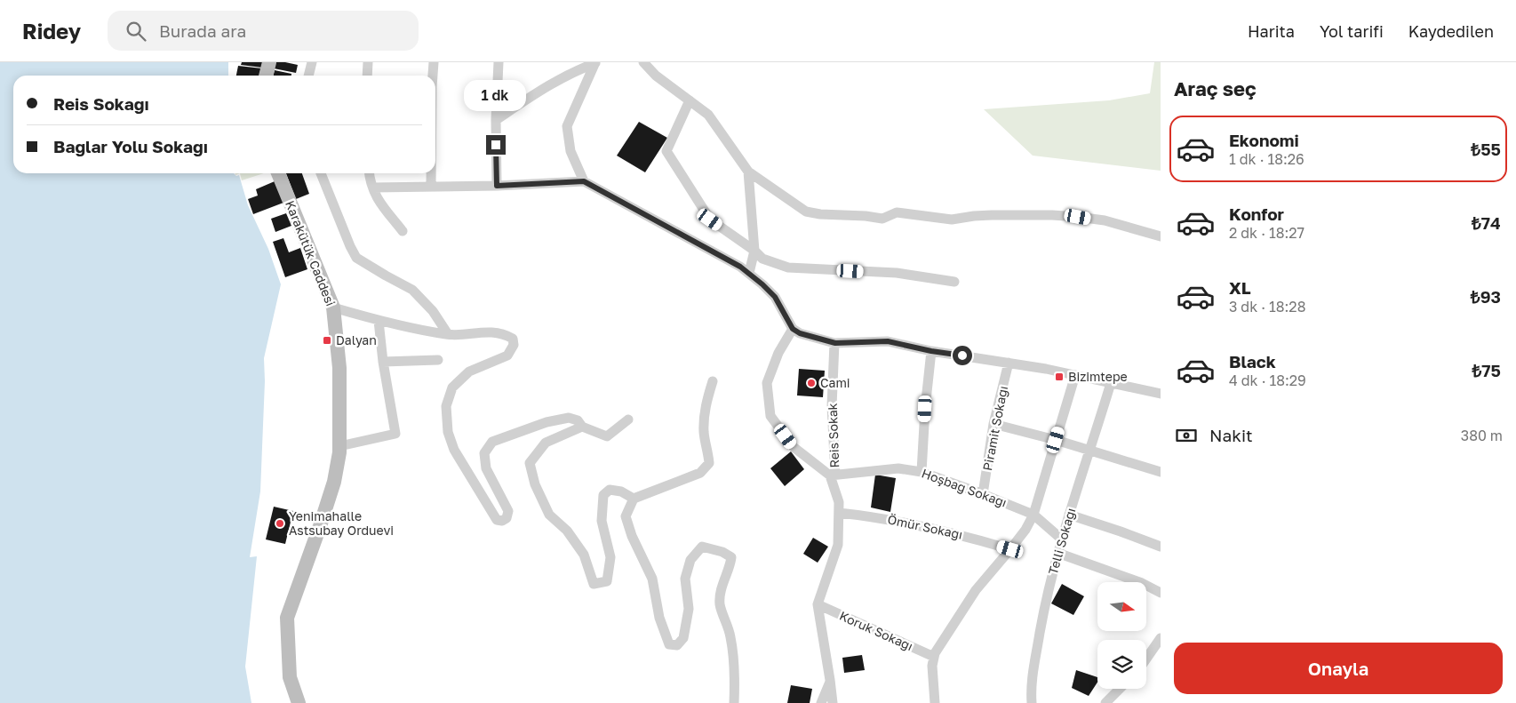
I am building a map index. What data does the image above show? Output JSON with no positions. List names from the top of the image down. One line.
{"streets":{"main road":["Karakütük Caddesi"],"street":["Piramit Sokağı","Reis Sokak","Hoşbağ Sokağı","Ömür Sokağı","Telli Sokağı","Koruk Sokağı"]},"crossings":[["Piramit Sokağı","Hoşbağ Sokağı"],["Reis Sokak","Hoşbağ Sokağı"],["Reis Sokak","Ömür Sokağı"],["Reis Sokak","Koruk Sokağı"],["Hoşbağ Sokağı","Telli Sokağı"]],"places":{"transit":["Dalyan","Bizimtepe"],"other":["Cami","Yenimahalle Astsubay Orduevi"]},"north":"right","page":{"header":"Ridey","search":"Burada ara","nav":["Harita","Yol tarifi","Kaydedilen"],"heading":"Araç seç","banner":["Reis Sokağı","Bağlar Yolu Sokağı"],"bubble":"1 dk","list":[{"name":"Ekonomi","note":"1 dk · 18:26","value":"₺55"},{"name":"Konfor","note":"2 dk · 18:27","value":"₺74"},{"name":"XL","note":"3 dk · 18:28","value":"₺93"},{"name":"Black","note":"4 dk · 18:29","value":"₺75"}],"pay":["Nakit","380 m"],"buttons":"Onayla"}}
